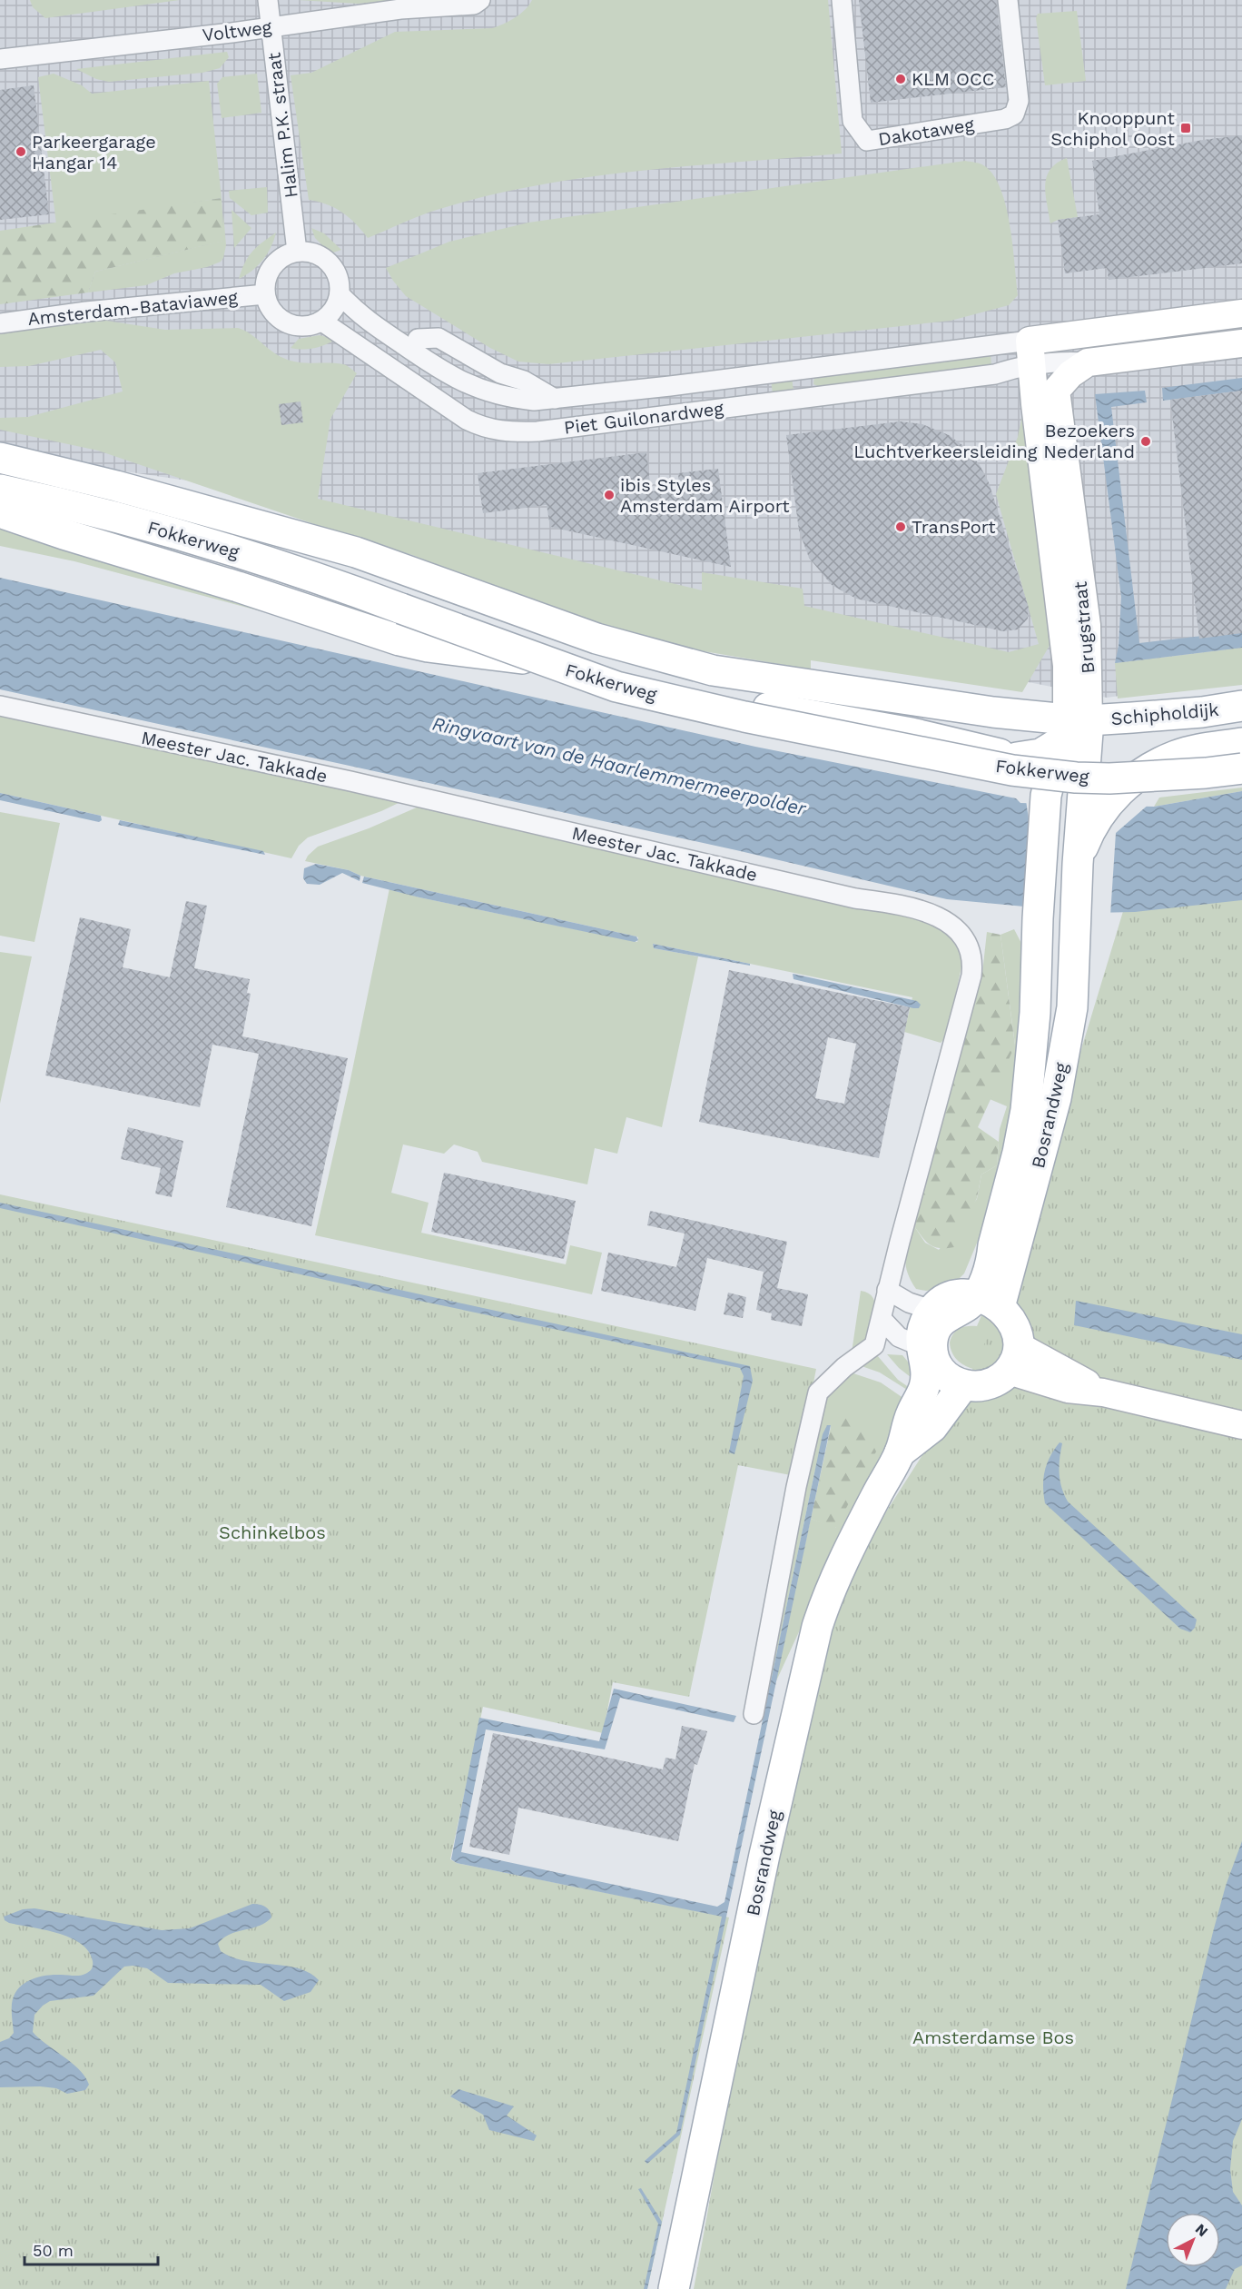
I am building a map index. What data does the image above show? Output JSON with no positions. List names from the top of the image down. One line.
{"streets":{"main road":["Fokkerweg","Brugstraat","Schipholdijk","Bosrandweg"],"street":["Voltweg","Halim P.K. straat","Dakotaweg","Amsterdam-Bataviaweg","Piet Guilonardweg","Meester Jac. Takkade"]},"crossings":[["Voltweg","Halim P.K. straat"],["Halim P.K. straat","Amsterdam-Bataviaweg"],["Halim P.K. straat","Piet Guilonardweg"],["Amsterdam-Bataviaweg","Piet Guilonardweg"],["Piet Guilonardweg","Brugstraat"],["Fokkerweg","Brugstraat"],["Fokkerweg","Schipholdijk"],["Brugstraat","Schipholdijk"],["Brugstraat","Bosrandweg"]],"water":["Ringvaart van de Haarlemmermeerpolder"],"parks":["Schinkelbos","Amsterdamse Bos"],"places":{"other":["KLM OCC","Parkeergarage Hangar 14","Bezoekers Luchtverkeersleiding Nederland","ibis Styles Amsterdam Airport","TransPort"],"transit":["Knooppunt Schiphol Oost"]},"scale_bar":"50 m","north":"top right"}
